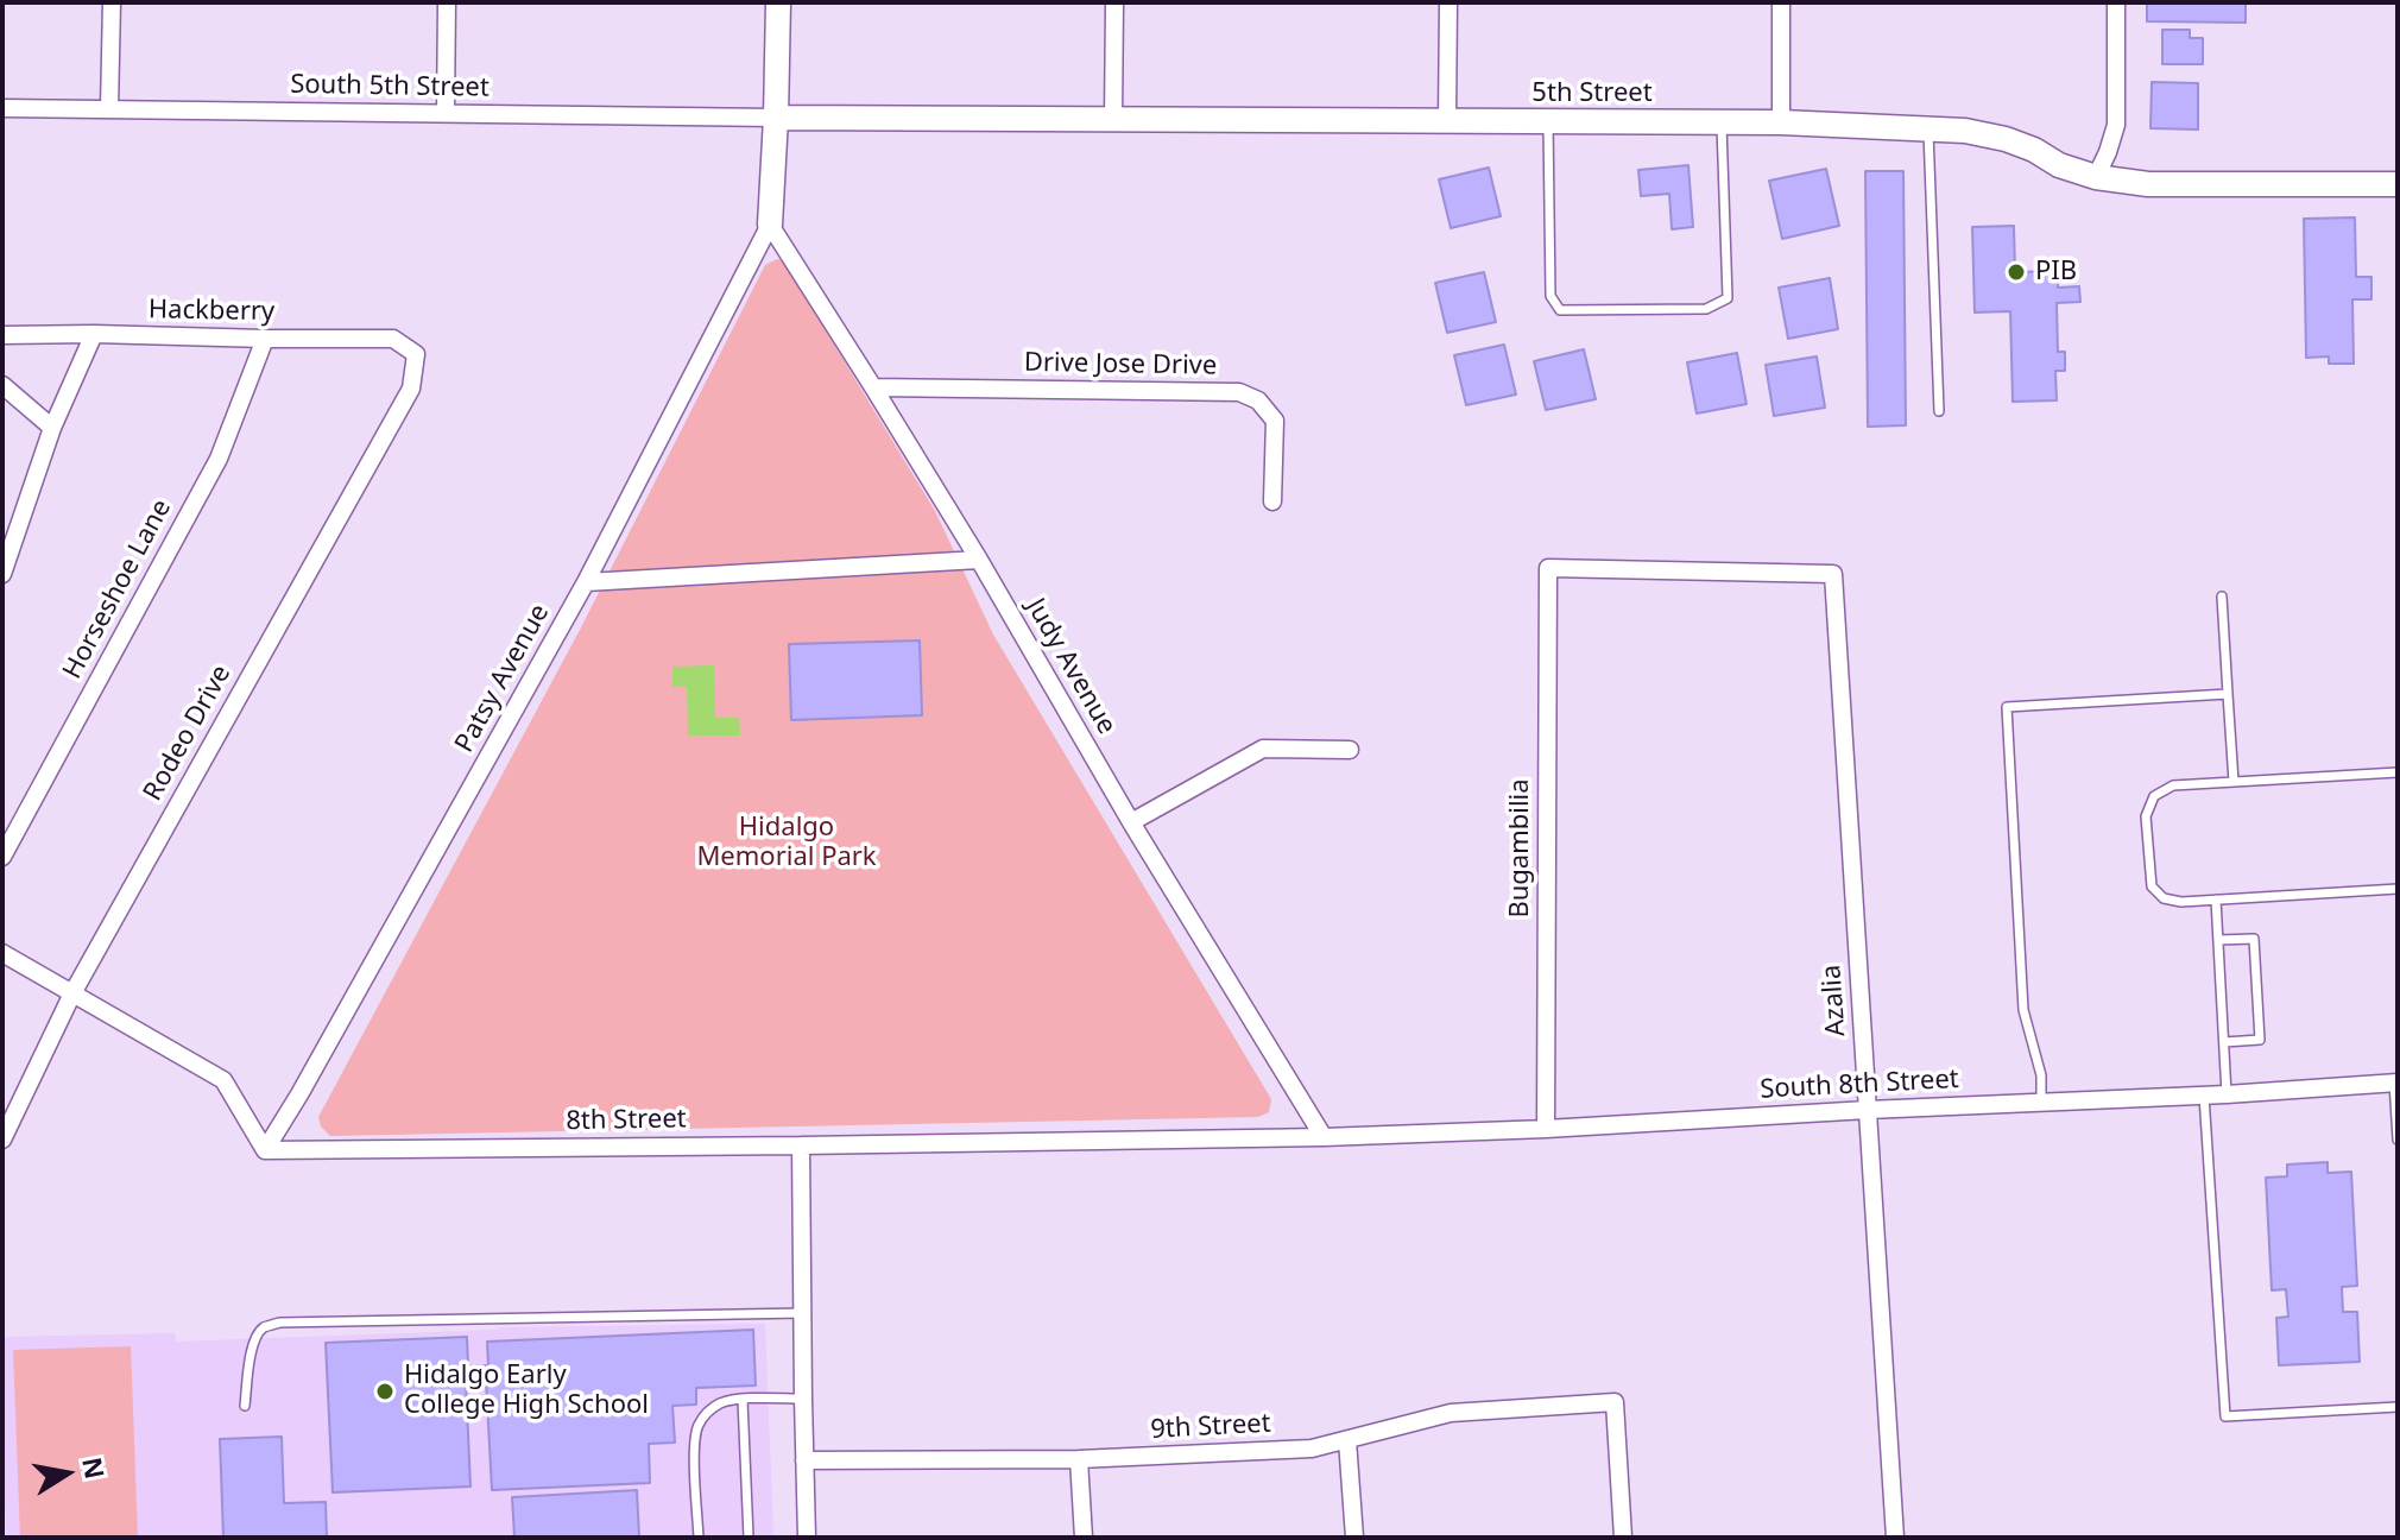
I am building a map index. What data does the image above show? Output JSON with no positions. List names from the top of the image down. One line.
{"streets":{"street":["South 5th Street","5th Street","Hackberry","Drive Jose Drive","Horseshoe Lane","Judy Avenue","Patsy Avenue","Rodeo Drive","Bugambilia","Azalia","South 8th Street","8th Street","9th Street"]},"crossings":[["South 5th Street","5th Street"],["Hackberry","Horseshoe Lane"],["Hackberry","Rodeo Drive"],["Drive Jose Drive","Judy Avenue"],["Judy Avenue","Patsy Avenue"],["Judy Avenue","South 8th Street"],["Judy Avenue","8th Street"],["Patsy Avenue","8th Street"],["Bugambilia","Azalia"],["Bugambilia","South 8th Street"],["Azalia","South 8th Street"],["South 8th Street","8th Street"]],"parks":["Hidalgo Memorial Park"],"places":["PIB","Hidalgo Early College High School"],"north":"right"}
